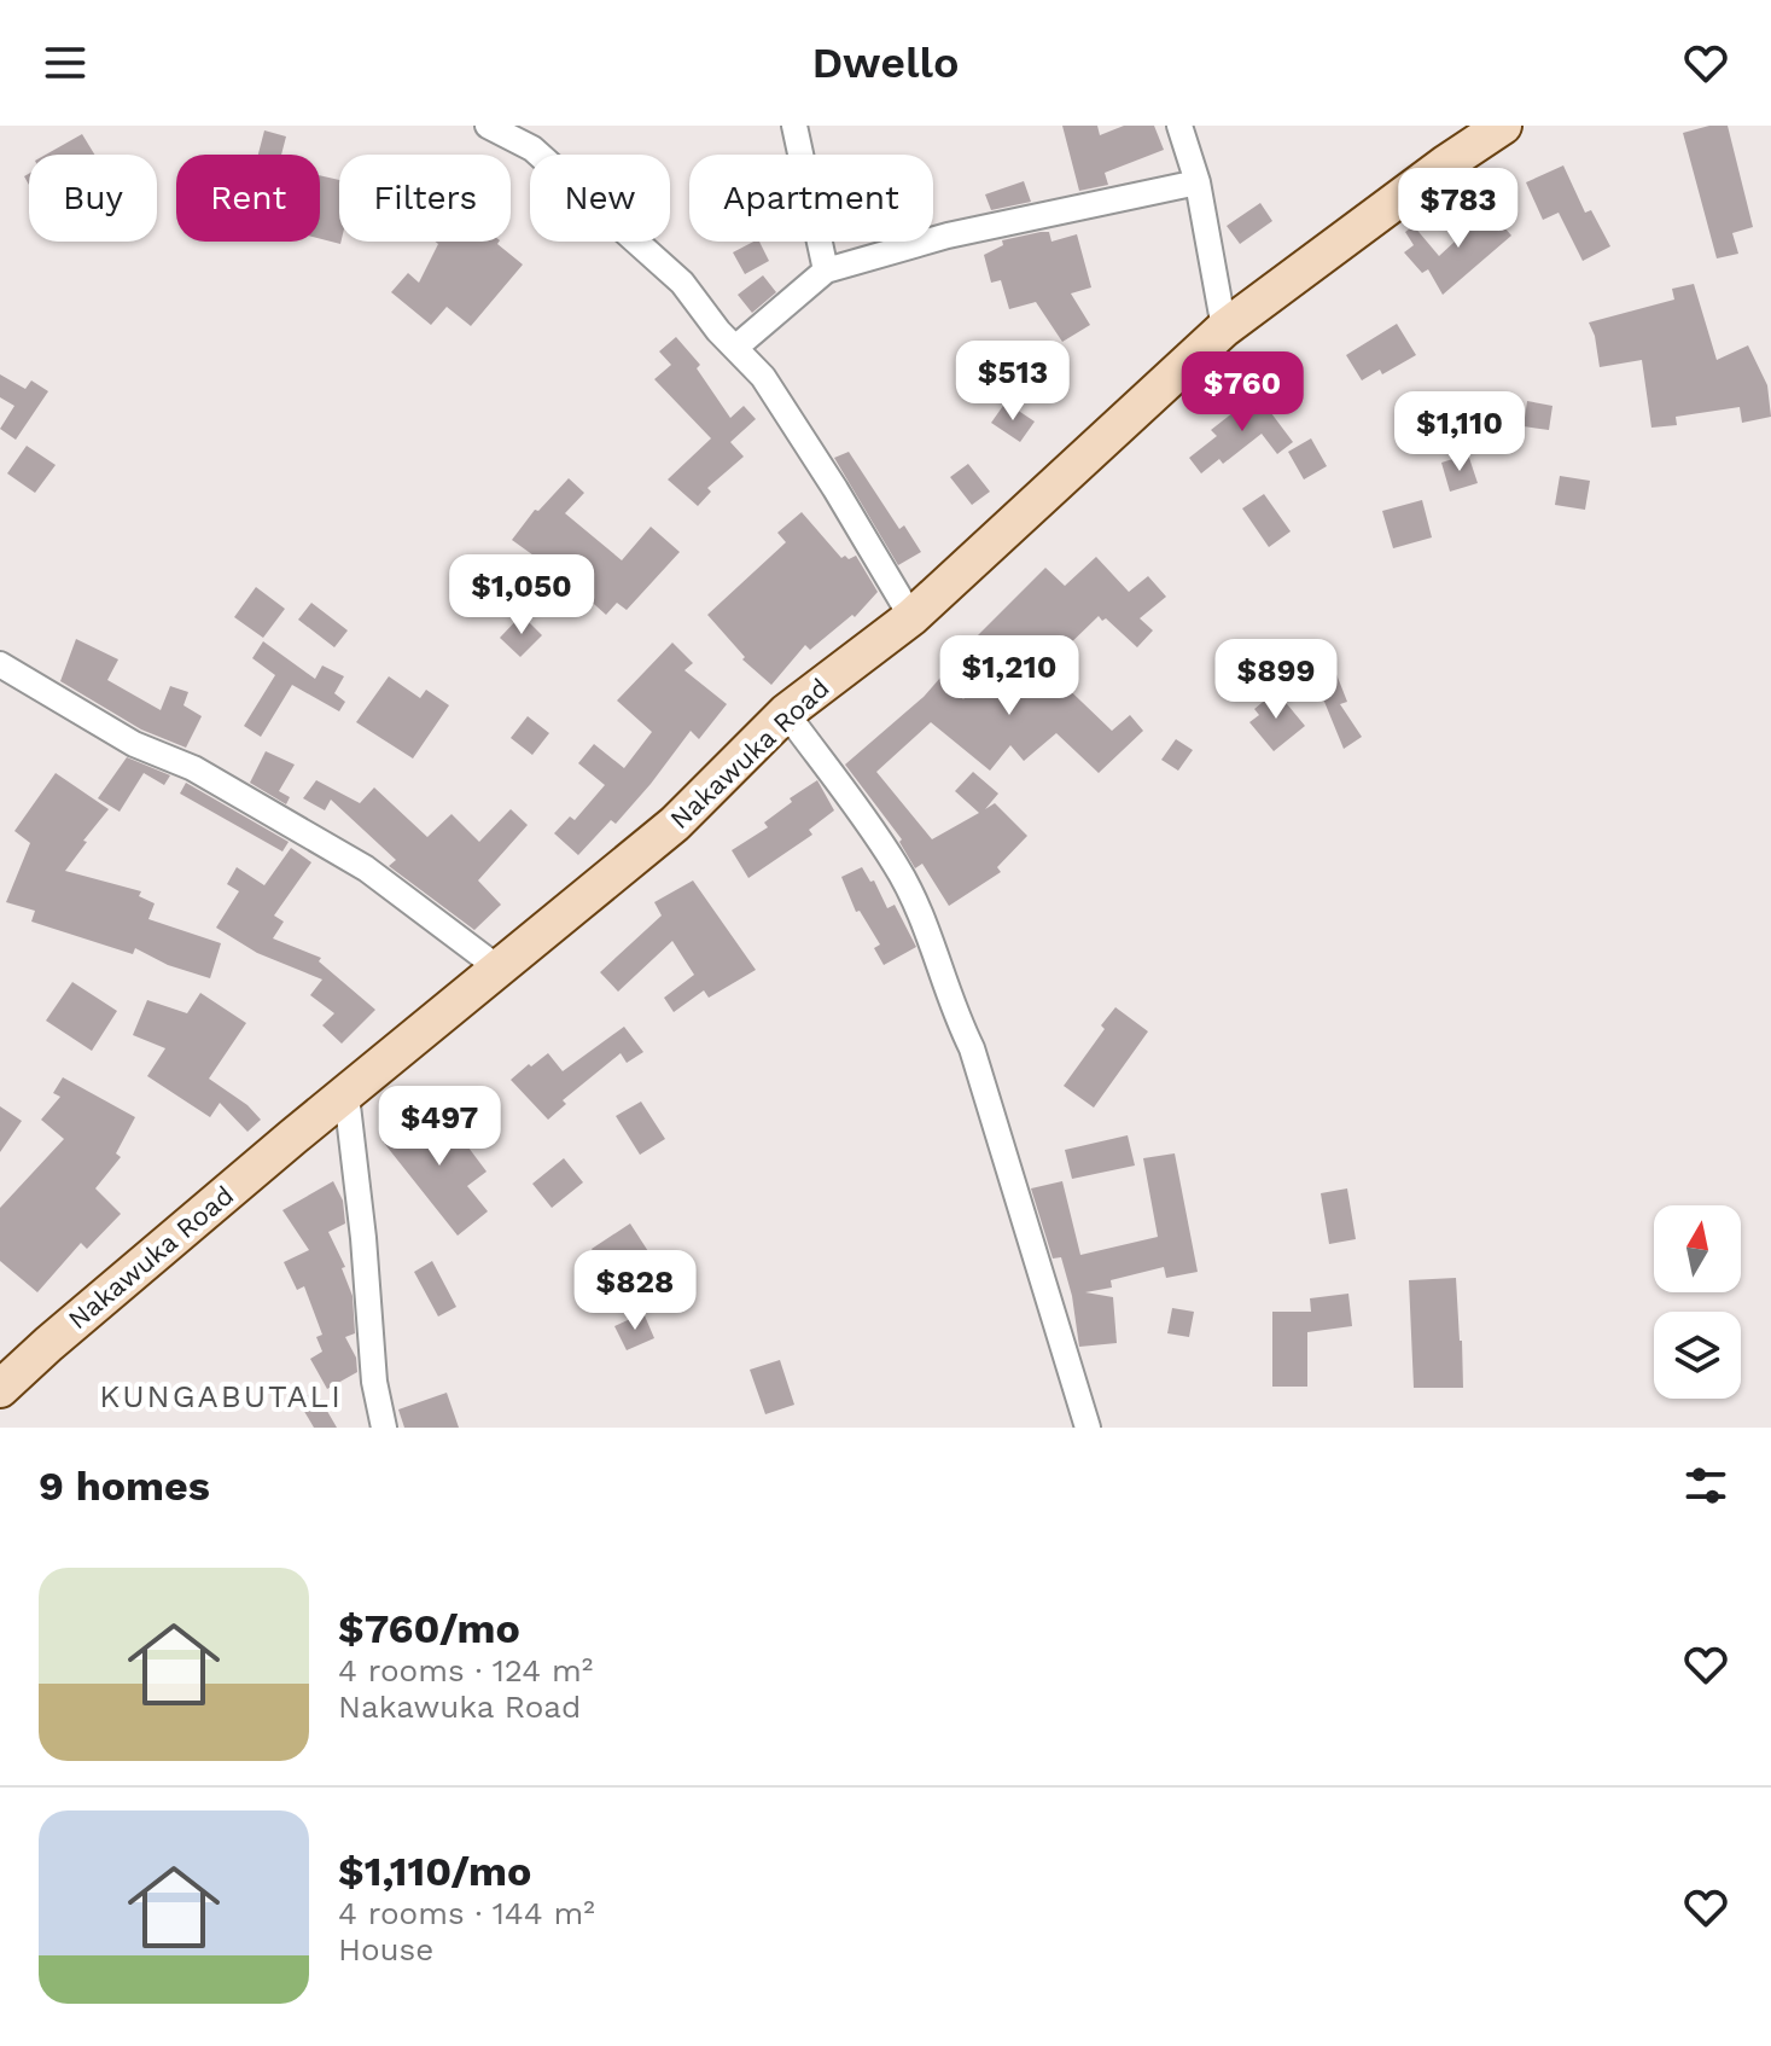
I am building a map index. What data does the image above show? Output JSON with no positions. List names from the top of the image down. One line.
{"streets":{"main road":["Nakawuka Road"]},"districts":["KUNGABUTALI"],"north":"top","page":{"header":"Dwello","chip":["Buy","Rent","Filters","New","Apartment"],"price":["$783","$513","$760","$1,110","$1,050","$1,210","$899","$497","$828"],"heading":"9 homes","list":[{"name":"$760/mo","note":"4 rooms · 124 m² · Nakawuka Road"},{"name":"$1,110/mo","note":"4 rooms · 144 m² · House"}]}}
